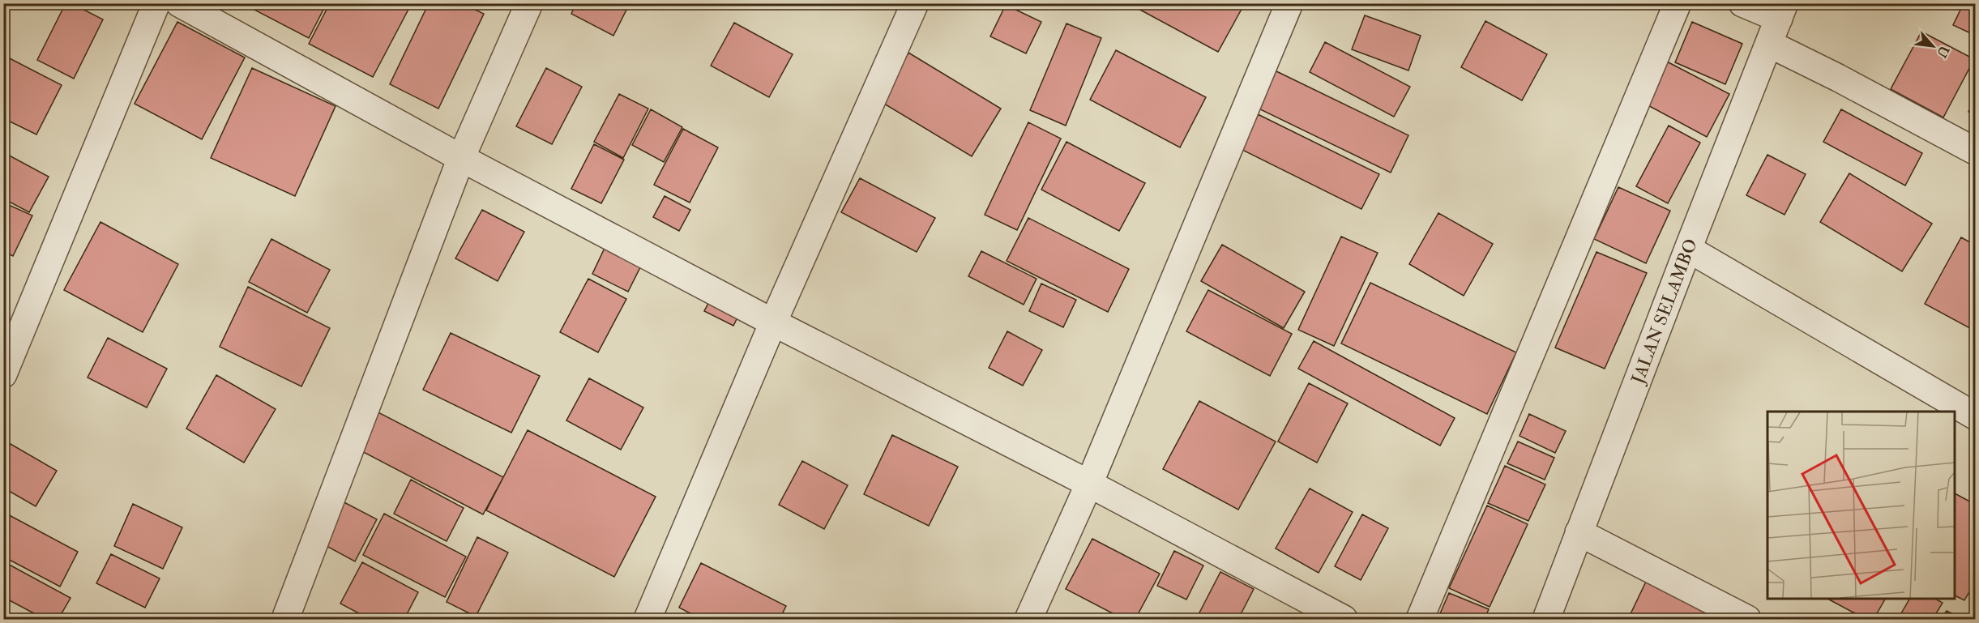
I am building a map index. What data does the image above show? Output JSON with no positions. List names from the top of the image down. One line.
{"streets":{"street":["JALAN SELAMBO"]},"north":"bottom right"}
